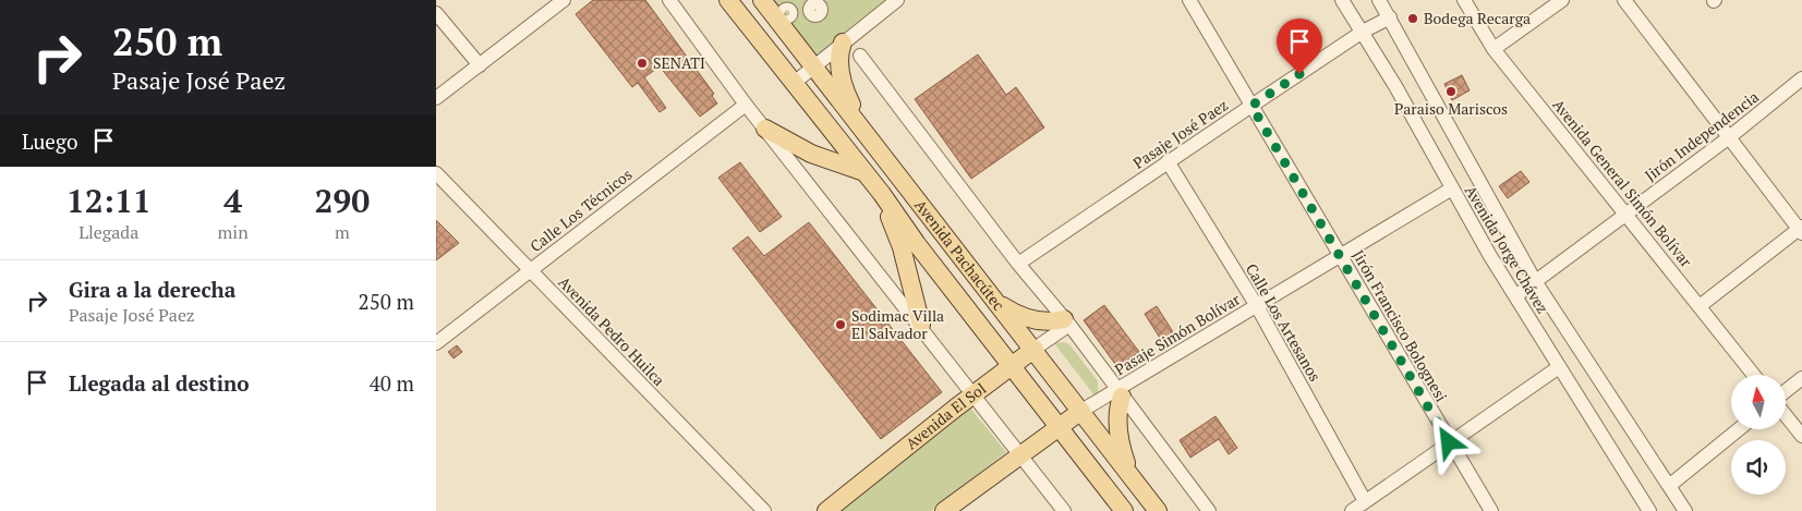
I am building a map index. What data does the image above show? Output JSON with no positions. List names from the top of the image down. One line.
{"streets":{"main road":["Avenida Pachacútec","Avenida El Sol"],"street":["Pasaje José Paez","Jirón Independencia","Avenida General Simón Bolívar","Calle Los Técnicos","Avenida Jorge Chávez","Calle Los Artesanos","Jirón Francisco Bolognesi","Avenida Pedro Huilca","Pasaje Simón Bolívar"]},"crossings":[["Pasaje José Paez","Avenida Jorge Chávez"],["Pasaje José Paez","Calle Los Artesanos"],["Pasaje José Paez","Jirón Francisco Bolognesi"],["Jirón Independencia","Avenida General Simón Bolívar"],["Jirón Independencia","Avenida Jorge Chávez"],["Calle Los Técnicos","Avenida Pedro Huilca"],["Avenida Jorge Chávez","Pasaje Simón Bolívar"],["Avenida Pachacútec","Avenida El Sol"],["Calle Los Artesanos","Pasaje Simón Bolívar"],["Jirón Francisco Bolognesi","Pasaje Simón Bolívar"]],"places":["Bodega Recarga","SENATI","Paraiso Mariscos","Sodimac Villa El Salvador"],"north":"top","page":{"turn":["250 m","Pasaje José Paez"],"then":"Luego","eta":["12:11","Llegada","4","min","290","m"],"list":[{"name":"Gira a la derecha","note":"Pasaje José Paez","value":"250 m"},{"name":"Llegada al destino","value":"40 m"}]}}
